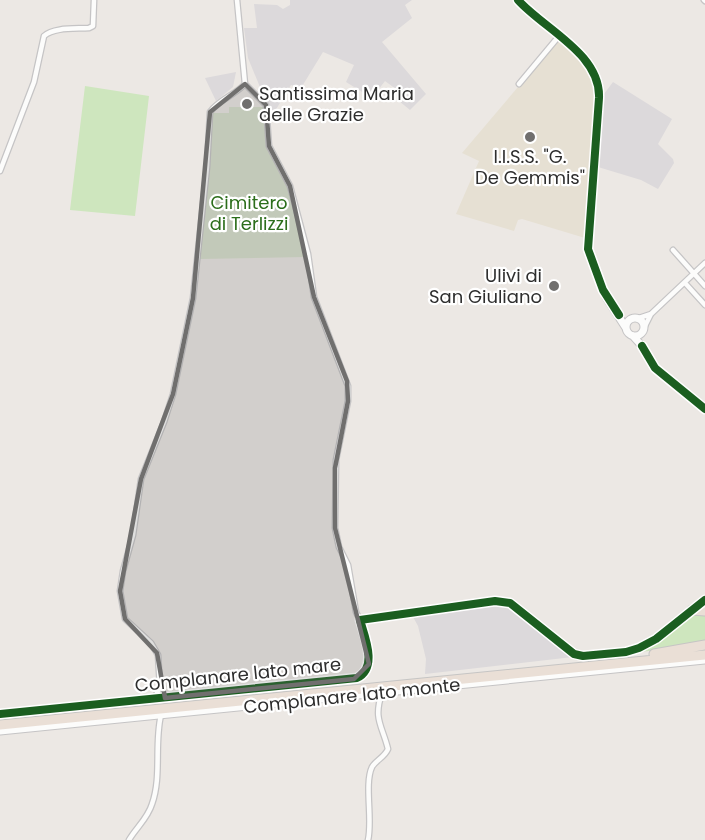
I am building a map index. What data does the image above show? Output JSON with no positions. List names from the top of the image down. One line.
{"streets":{"street":["Complanare lato mare","Complanare lato monte"]},"parks":["Cimitero di Terlizzi"],"places":["Santissima Maria delle Grazie","I.I.S.S. \"G. De Gemmis\"","Ulivi di San Giuliano"]}
